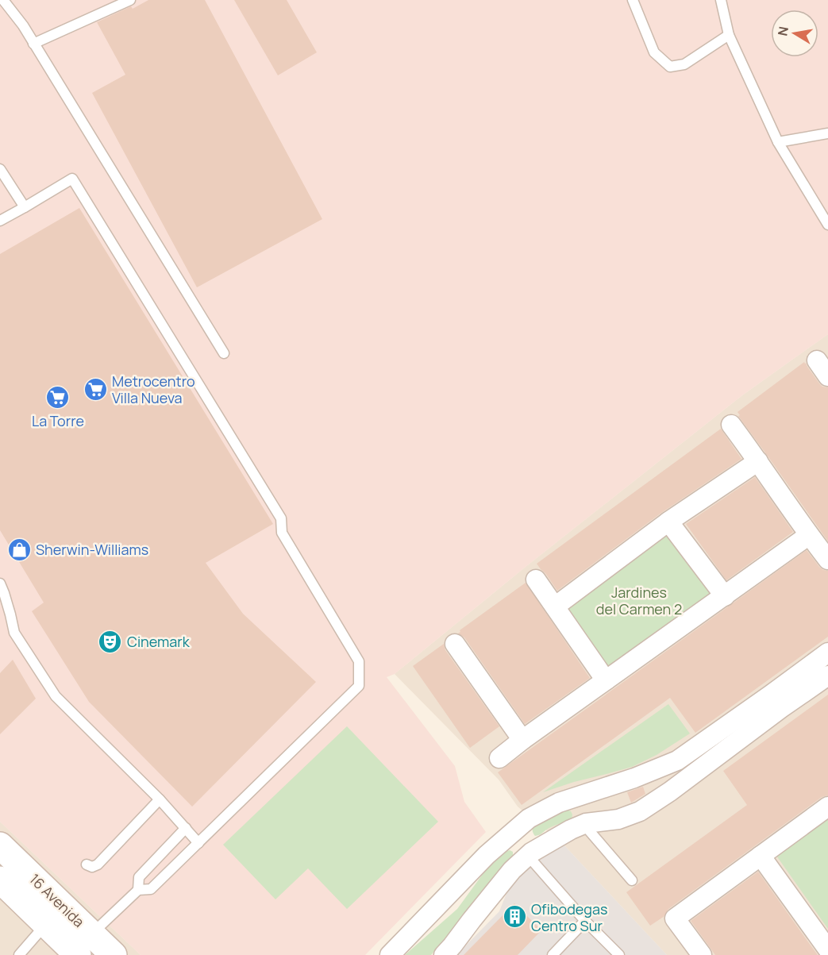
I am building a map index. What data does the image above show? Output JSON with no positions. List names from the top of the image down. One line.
{"streets":{"main road":["16 Avenida"]},"parks":["Jardines del Carmen 2"],"places":{"supermarket":["Metrocentro Villa Nueva","La Torre"],"shop":["Sherwin-Williams"],"theatre":["Cinemark"],"building":["Ofibodegas Centro Sur"]},"north":"left"}
